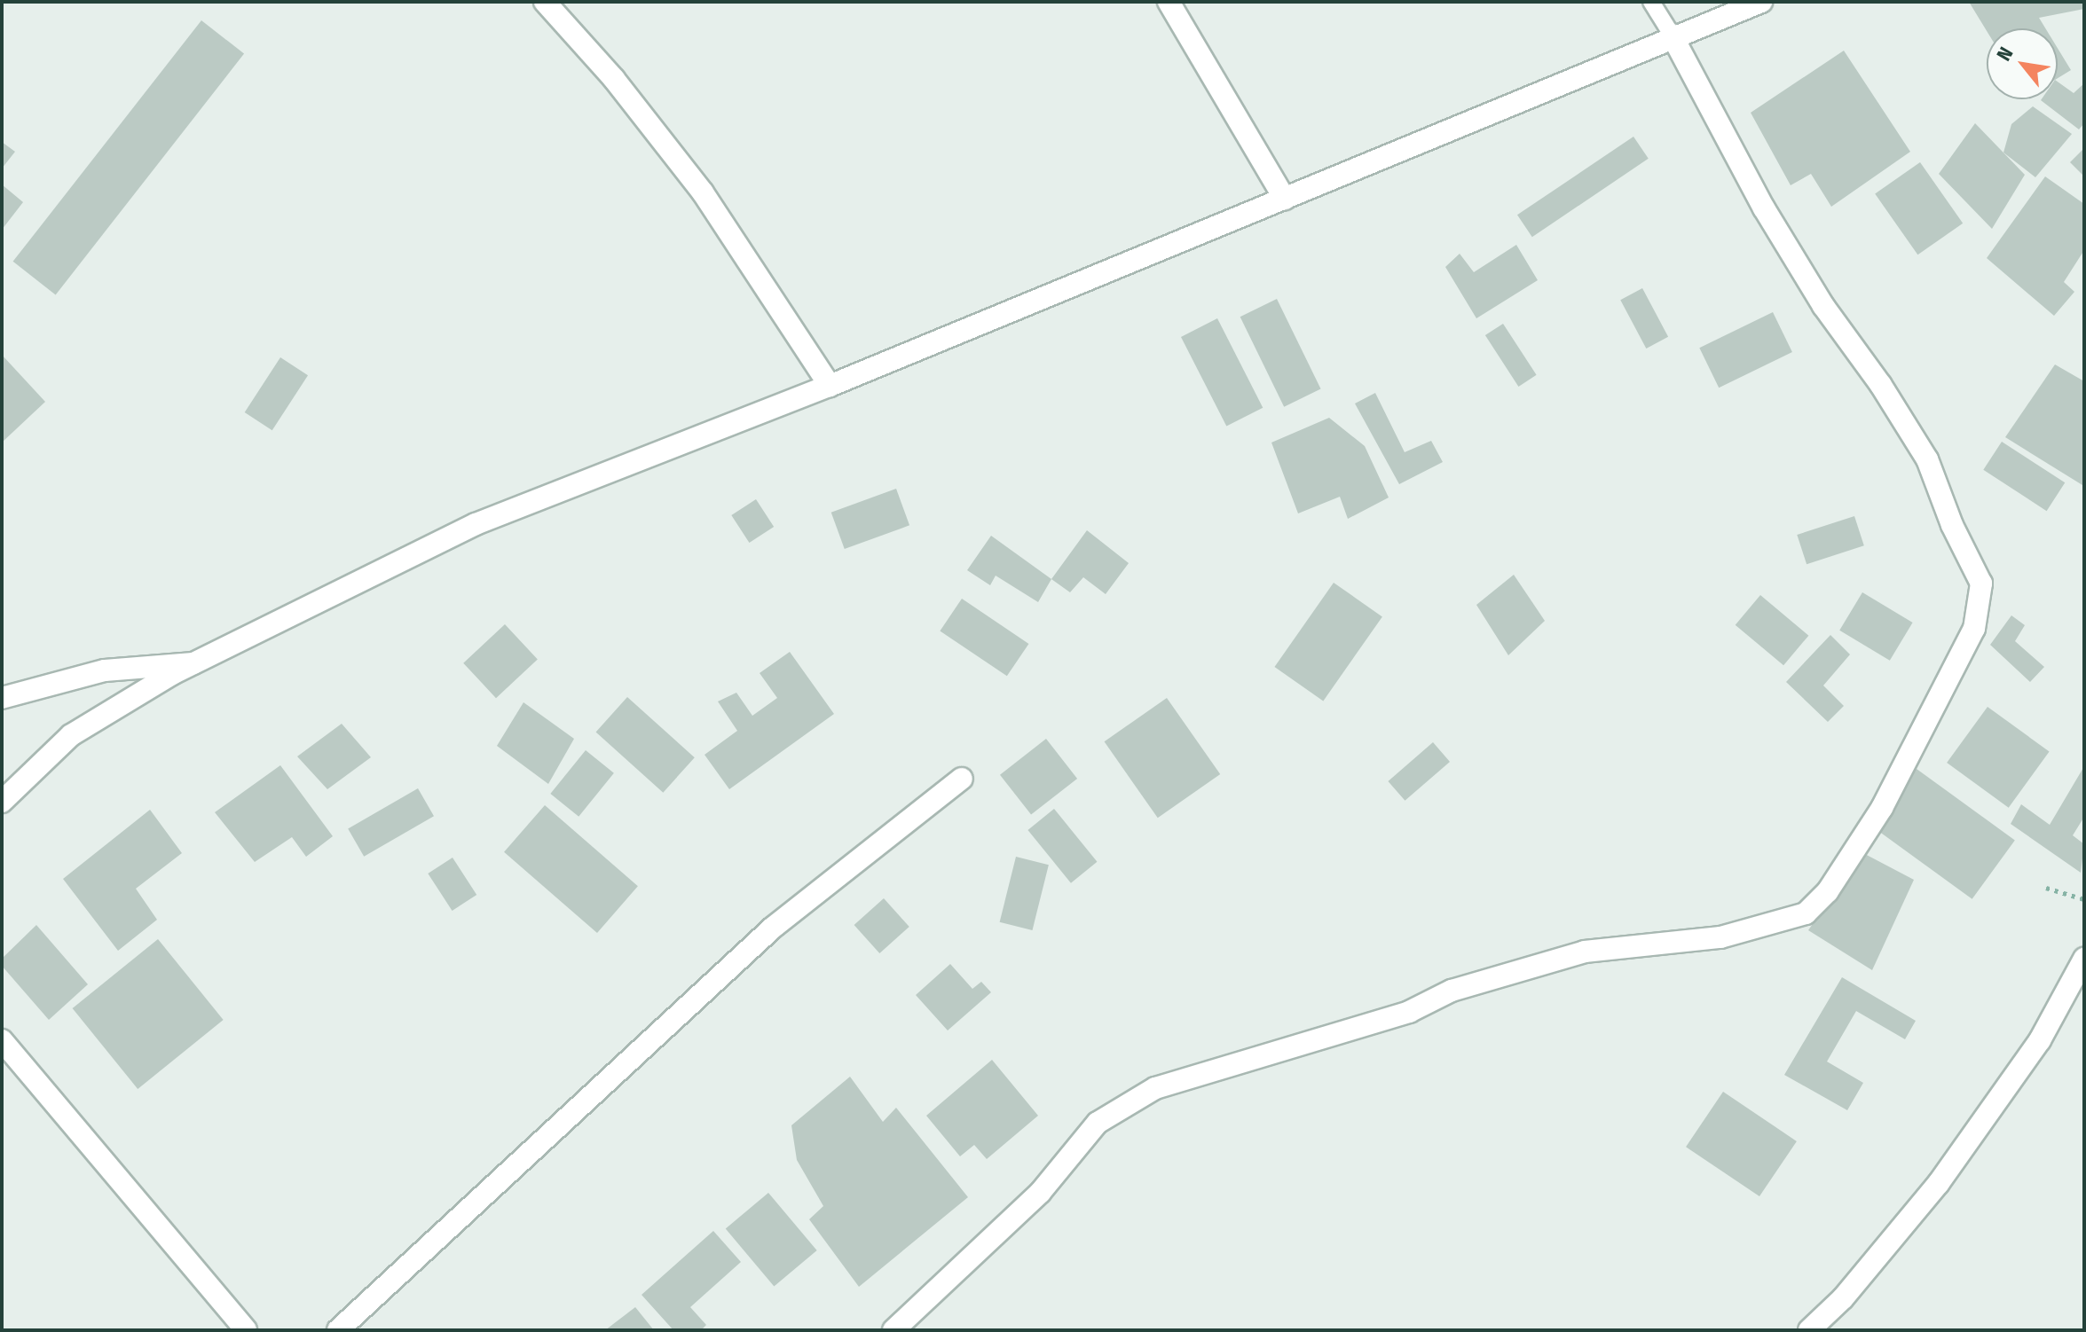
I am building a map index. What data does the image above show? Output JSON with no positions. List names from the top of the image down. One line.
{"north":"top left"}
